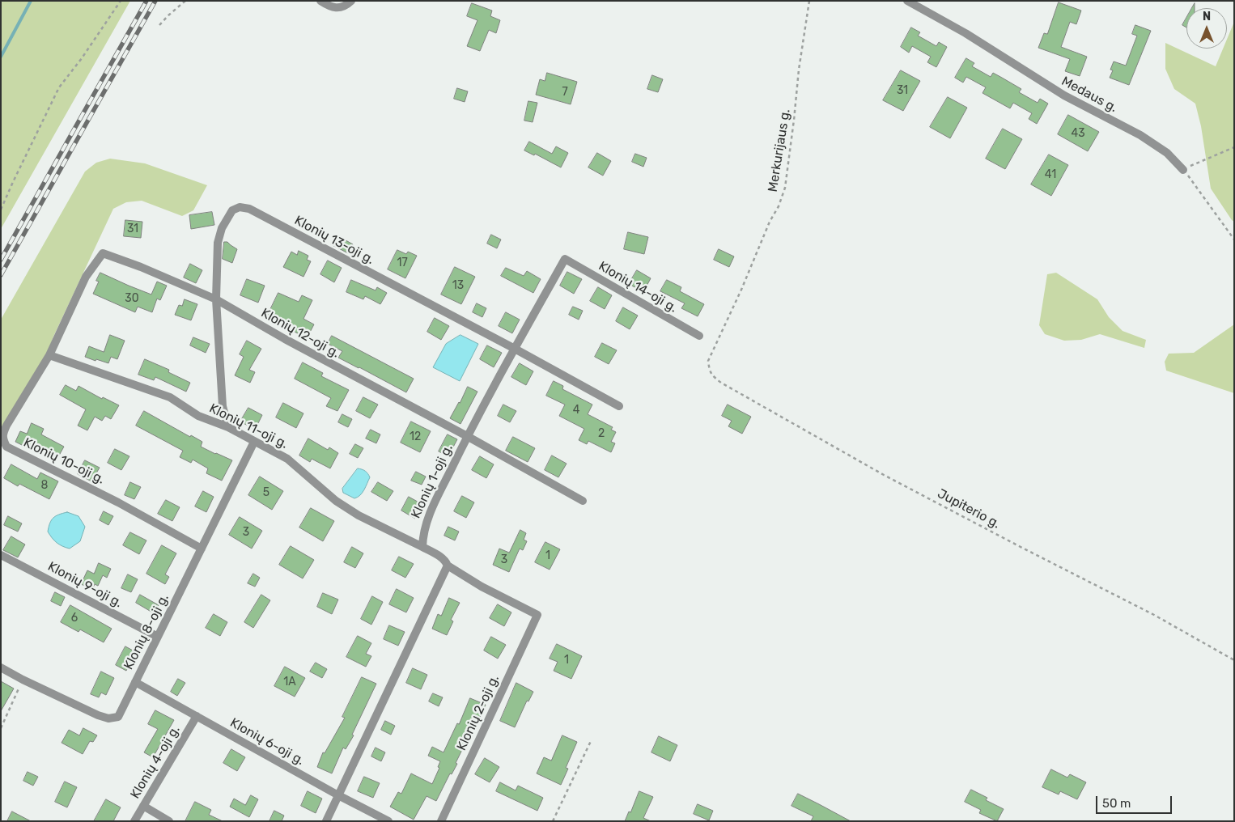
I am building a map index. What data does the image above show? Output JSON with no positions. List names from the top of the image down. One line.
{"streets":{"street":["Medaus g.","Klonių 13-oji g.","Klonių 14-oji g.","Klonių 12-oji g.","Klonių 11-oji g.","Klonių 10-oji g.","Klonių 1-oji g.","Klonių 9-oji g.","Klonių 8-oji g.","Klonių 2-oji g.","Klonių 6-oji g.","Klonių 4-oji g."],"path":["Merkurijaus g.","Jupiterio g."]},"crossings":[["Merkurijaus g.","Jupiterio g."],["Klonių 13-oji g.","Klonių 12-oji g."],["Klonių 13-oji g.","Klonių 11-oji g."],["Klonių 13-oji g.","Klonių 1-oji g."],["Klonių 14-oji g.","Klonių 1-oji g."],["Klonių 12-oji g.","Klonių 11-oji g."],["Klonių 12-oji g.","Klonių 10-oji g."],["Klonių 12-oji g.","Klonių 1-oji g."],["Klonių 11-oji g.","Klonių 10-oji g."],["Klonių 11-oji g.","Klonių 1-oji g."],["Klonių 11-oji g.","Klonių 8-oji g."],["Klonių 10-oji g.","Klonių 8-oji g."],["Klonių 9-oji g.","Klonių 8-oji g."],["Klonių 8-oji g.","Klonių 6-oji g."],["Klonių 6-oji g.","Klonių 4-oji g."]],"house_numbers":["31","7","43","41","31","17","13","30","4","2","12","8","5","3","1","3","6","1","1A"],"scale_bar":"50 m","north":"top"}
